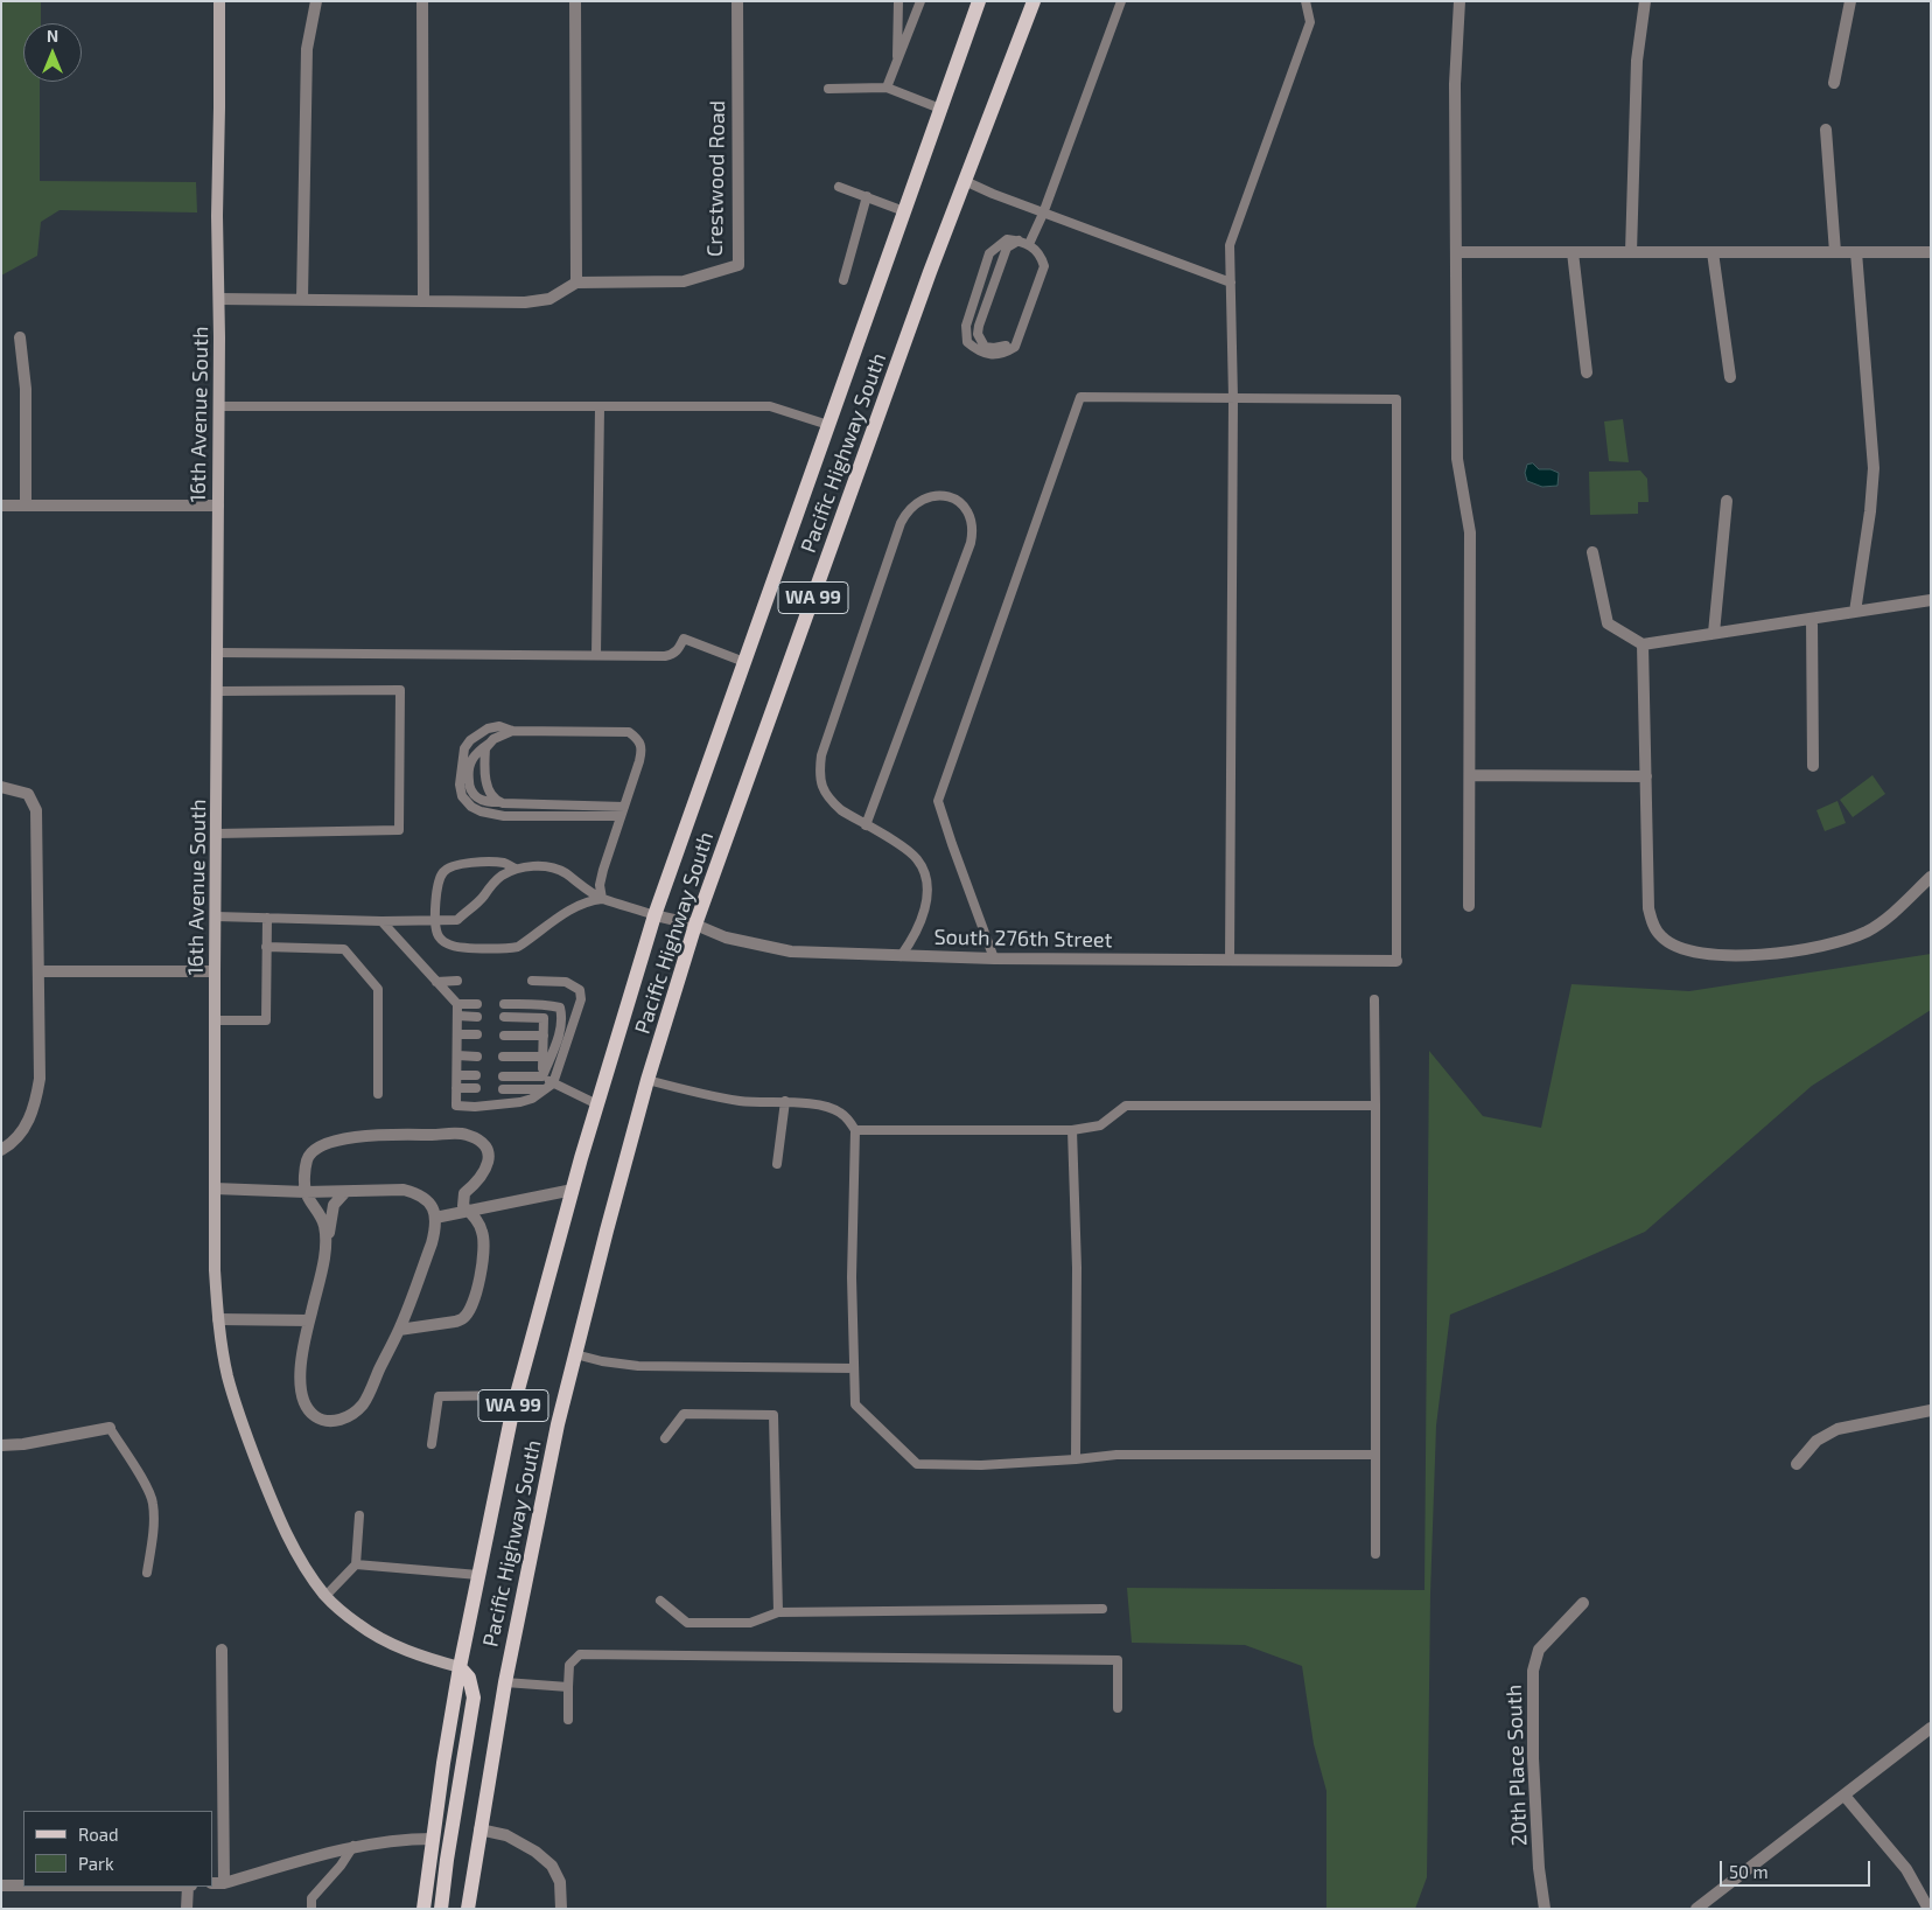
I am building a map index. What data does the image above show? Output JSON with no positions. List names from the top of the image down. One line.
{"streets":{"main road":["16th Avenue South","Pacific Highway South","WA 99"],"street":["Crestwood Road","South 276th Street","20th Place South"]},"crossings":[["16th Avenue South","Pacific Highway South"],["Pacific Highway South","South 276th Street"]],"legend":["Road","Park"],"scale_bar":"50 m","north":"top"}
